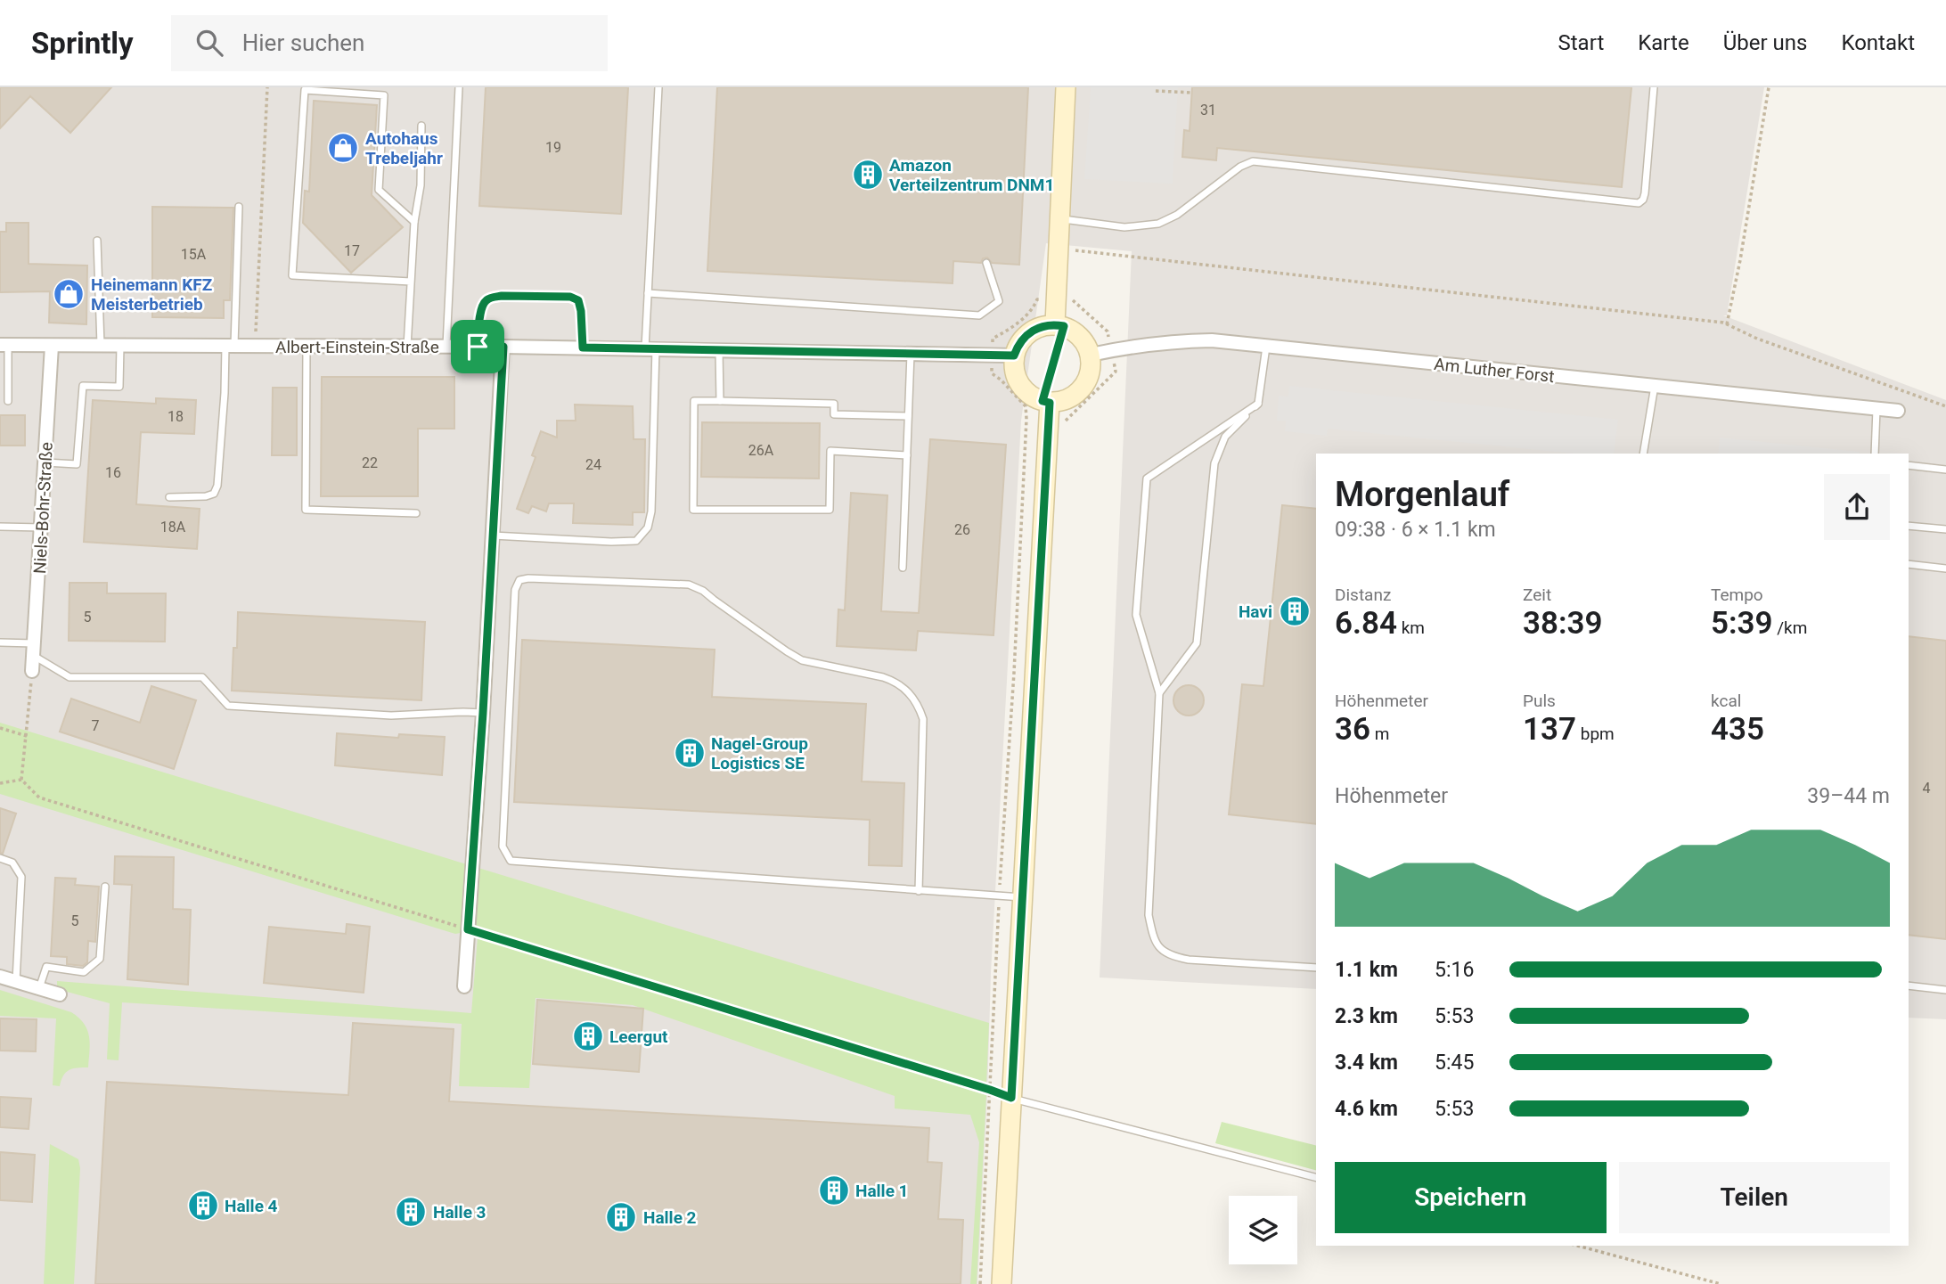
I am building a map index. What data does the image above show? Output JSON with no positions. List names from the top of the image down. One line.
{"streets":{"street":["Albert-Einstein-Straße","Am Luther Forst","Niels-Bohr-Straße"]},"crossings":[["Albert-Einstein-Straße","Niels-Bohr-Straße"]],"places":{"shop":["Autohaus Trebeljahr","Heinemann KFZ Meisterbetrieb"],"building":["Amazon Verteilzentrum DNM1","Havi","Nagel-Group Logistics SE","Leergut","Halle 1","Halle 4","Halle 3","Halle 2"]},"house_numbers":["31","19","17","15A","18","26A","22","24","16","18A","26","5","7","4","5"],"page":{"header":"Sprintly","search":"Hier suchen","nav":["Start","Karte","Über uns","Kontakt"],"heading":["Morgenlauf","09:38 · 6 × 1.1 km"],"stats":[["Distanz","6.84 km"],["Zeit","38:39"],["Tempo","5:39 /km"],["Höhenmeter","36 m"],["Puls","137 bpm"],["kcal","435"]],"chart":["Höhenmeter","39–44 m"],"list":[{"name":"1.1 km","note":"5:16"},{"name":"2.3 km","note":"5:53"},{"name":"3.4 km","note":"5:45"},{"name":"4.6 km","note":"5:53"}],"buttons":["Speichern","Teilen"]}}
